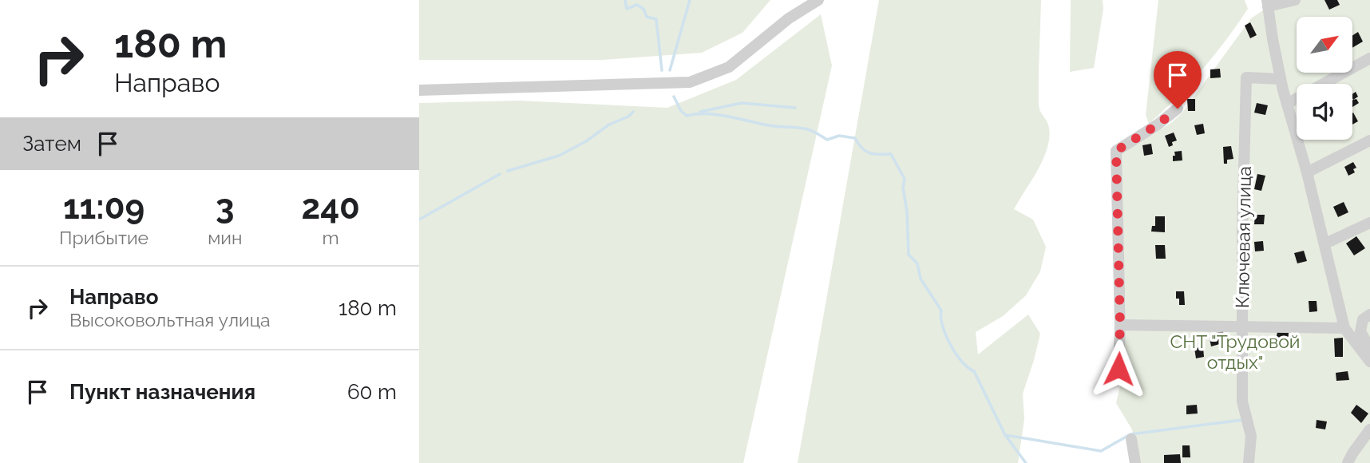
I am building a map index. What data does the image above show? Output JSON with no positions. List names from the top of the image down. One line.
{"streets":{"street":["Ключевая улица"]},"parks":["СНТ \"Трудовой отдых\""],"north":"top right","page":{"turn":["180 m","Направо"],"then":"Затем","eta":["11:09","Прибытие","3","мин","240","m"],"list":[{"name":"Направо","note":"Высоковольтная улица","value":"180 m"},{"name":"Пункт назначения","value":"60 m"}]}}
